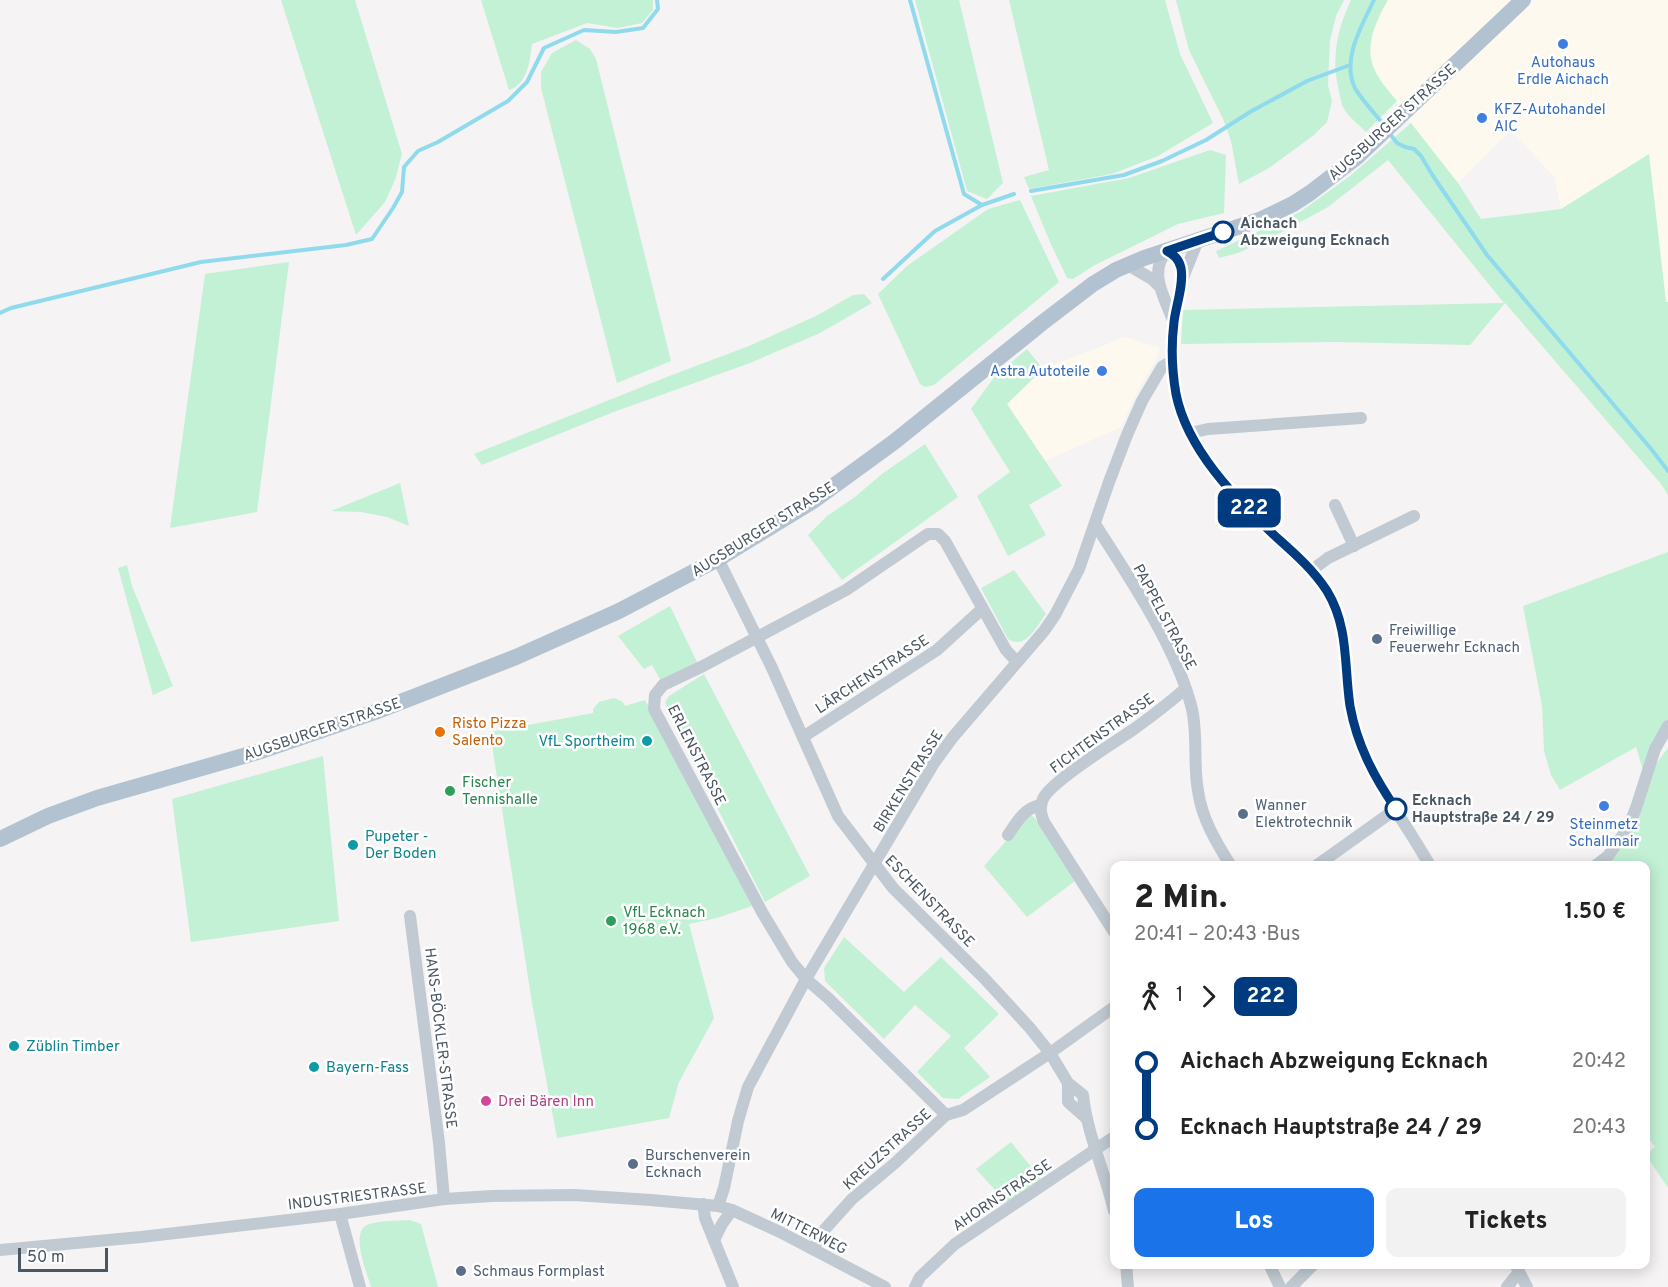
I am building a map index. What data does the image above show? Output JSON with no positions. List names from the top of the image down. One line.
{"streets":{"main road":["AUGSBURGER STRASSE"],"street":["PAPPELSTRASSE","LÄRCHENSTRASSE","FICHTENSTRASSE","ERLENSTRASSE","BIRKENSTRASSE","ESCHENSTRASSE","HANS-BÖCKLER-STRASSE","KREUZSTRASSE","AHORNSTRASSE","INDUSTRIESTRASSE","MITTERWEG"]},"crossings":[["AUGSBURGER STRASSE","ESCHENSTRASSE"],["PAPPELSTRASSE","FICHTENSTRASSE"],["PAPPELSTRASSE","BIRKENSTRASSE"],["LÄRCHENSTRASSE","ERLENSTRASSE"],["LÄRCHENSTRASSE","ESCHENSTRASSE"],["ERLENSTRASSE","BIRKENSTRASSE"],["ERLENSTRASSE","ESCHENSTRASSE"],["ERLENSTRASSE","KREUZSTRASSE"],["BIRKENSTRASSE","ESCHENSTRASSE"],["BIRKENSTRASSE","INDUSTRIESTRASSE"],["BIRKENSTRASSE","MITTERWEG"],["ESCHENSTRASSE","KREUZSTRASSE"],["ESCHENSTRASSE","AHORNSTRASSE"],["HANS-BÖCKLER-STRASSE","INDUSTRIESTRASSE"],["KREUZSTRASSE","MITTERWEG"],["INDUSTRIESTRASSE","MITTERWEG"]],"places":["Autohaus Erdle Aichach","KFZ-Autohandel AIC","Aichach Abzweigung Ecknach","Astra Autoteile","Freiwillige Feuerwehr Ecknach","Risto Pizza Salento","VfL Sportheim","Fischer Tennishalle","Steinmetz Schallmair","Ecknach Hauptstraße 24 / 29","Wanner Elektrotechnik","Pupeter - Der Boden","VfL Ecknach 1968 e.V.","Züblin Timber","Bayern-Fass","Drei Bären Inn","Burschenverein Ecknach","Schmaus Formplast"],"lines":["bus line 222"],"scale_bar":"50 m","page":{"on_map":"222","heading":["2 Min.","20:41 – 20:43 · Bus","1.50 €"],"legs":["1","222"],"list":[{"name":"Aichach Abzweigung Ecknach","value":"20:42"},{"name":"Ecknach Hauptstraße 24 / 29","value":"20:43"}],"buttons":["Los","Tickets"],"scale":"50 m"}}
